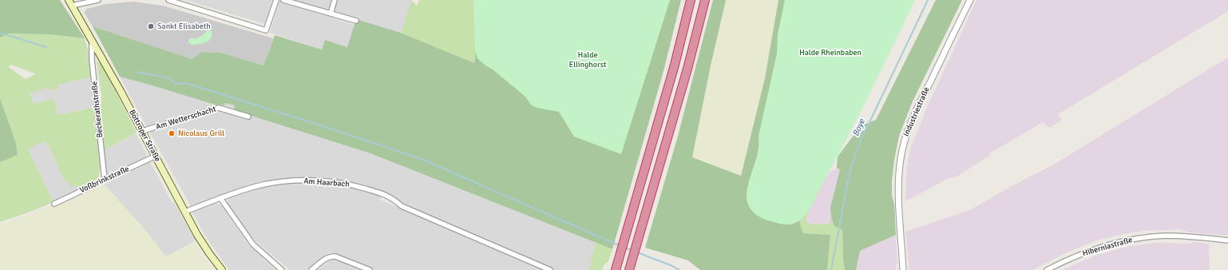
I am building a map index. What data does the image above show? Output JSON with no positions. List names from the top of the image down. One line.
{"streets":{"main road":["Bottroper Straße"],"street":["Beckerathstraße","Industriestraße","Am Wetterschacht","Voßbrinkstraße","Am Haarbach","Hiberniastraße"]},"crossings":[["Beckerathstraße","Bottroper Straße"],["Beckerathstraße","Voßbrinkstraße"],["Am Wetterschacht","Bottroper Straße"],["Bottroper Straße","Voßbrinkstraße"],["Bottroper Straße","Am Haarbach"]],"water":["Boye"],"parks":["Halde Rheinbaben","Halde Ellinghorst"],"places":["Sankt Elisabeth","Nicolaus Grill"]}
